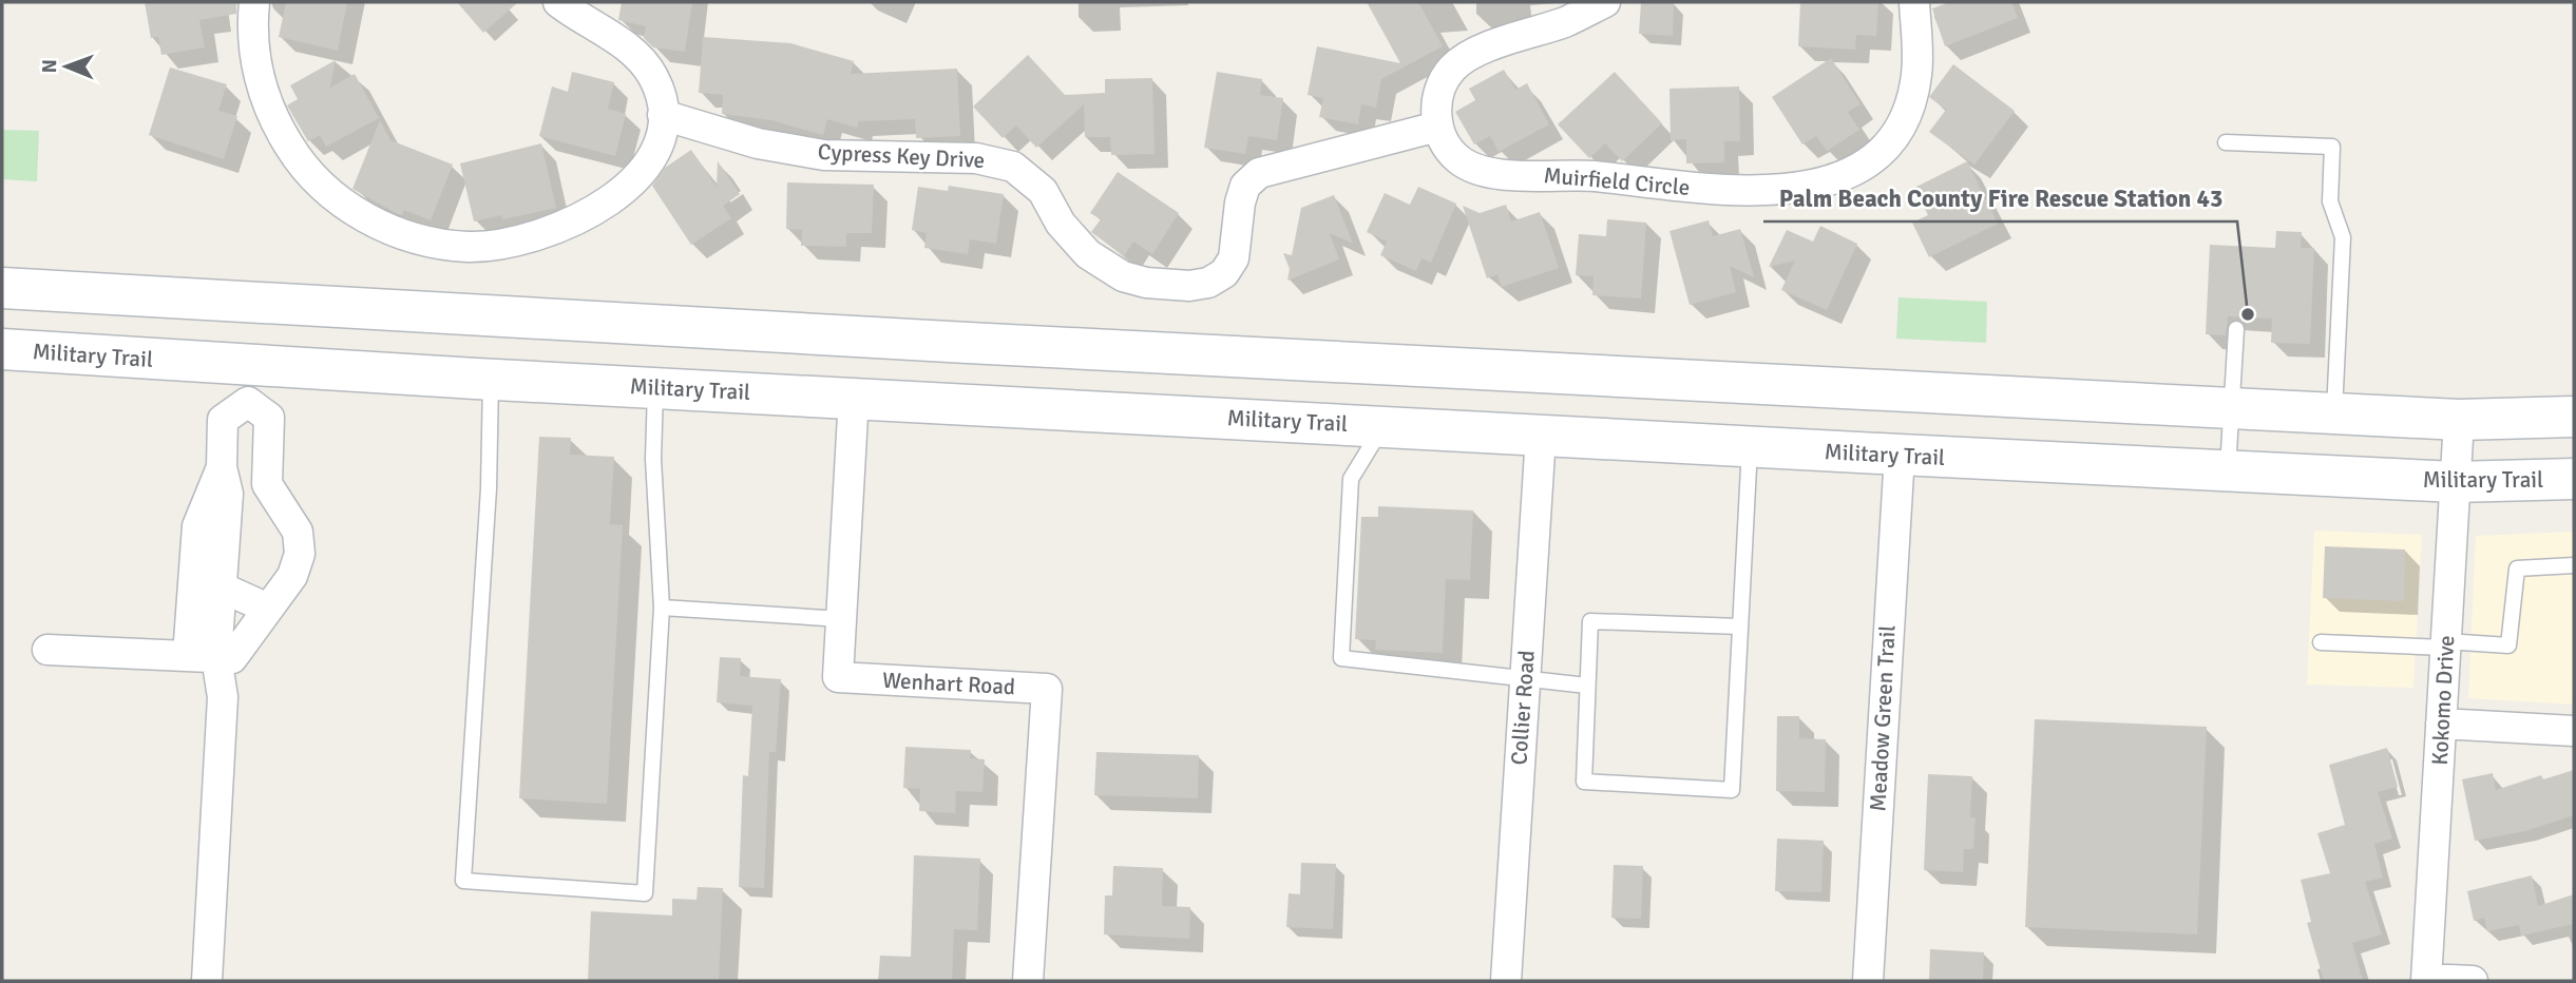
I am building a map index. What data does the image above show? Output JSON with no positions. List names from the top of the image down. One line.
{"streets":{"main road":["Military Trail"],"street":["Cypress Key Drive","Muirfield Circle","Wenhart Road","Kokomo Drive","Collier Road","Meadow Green Trail"]},"crossings":[["Cypress Key Drive","Muirfield Circle"],["Military Trail","Wenhart Road"],["Military Trail","Kokomo Drive"],["Military Trail","Collier Road"],["Military Trail","Meadow Green Trail"]],"places":["Palm Beach County Fire Rescue Station 43"],"north":"left"}
